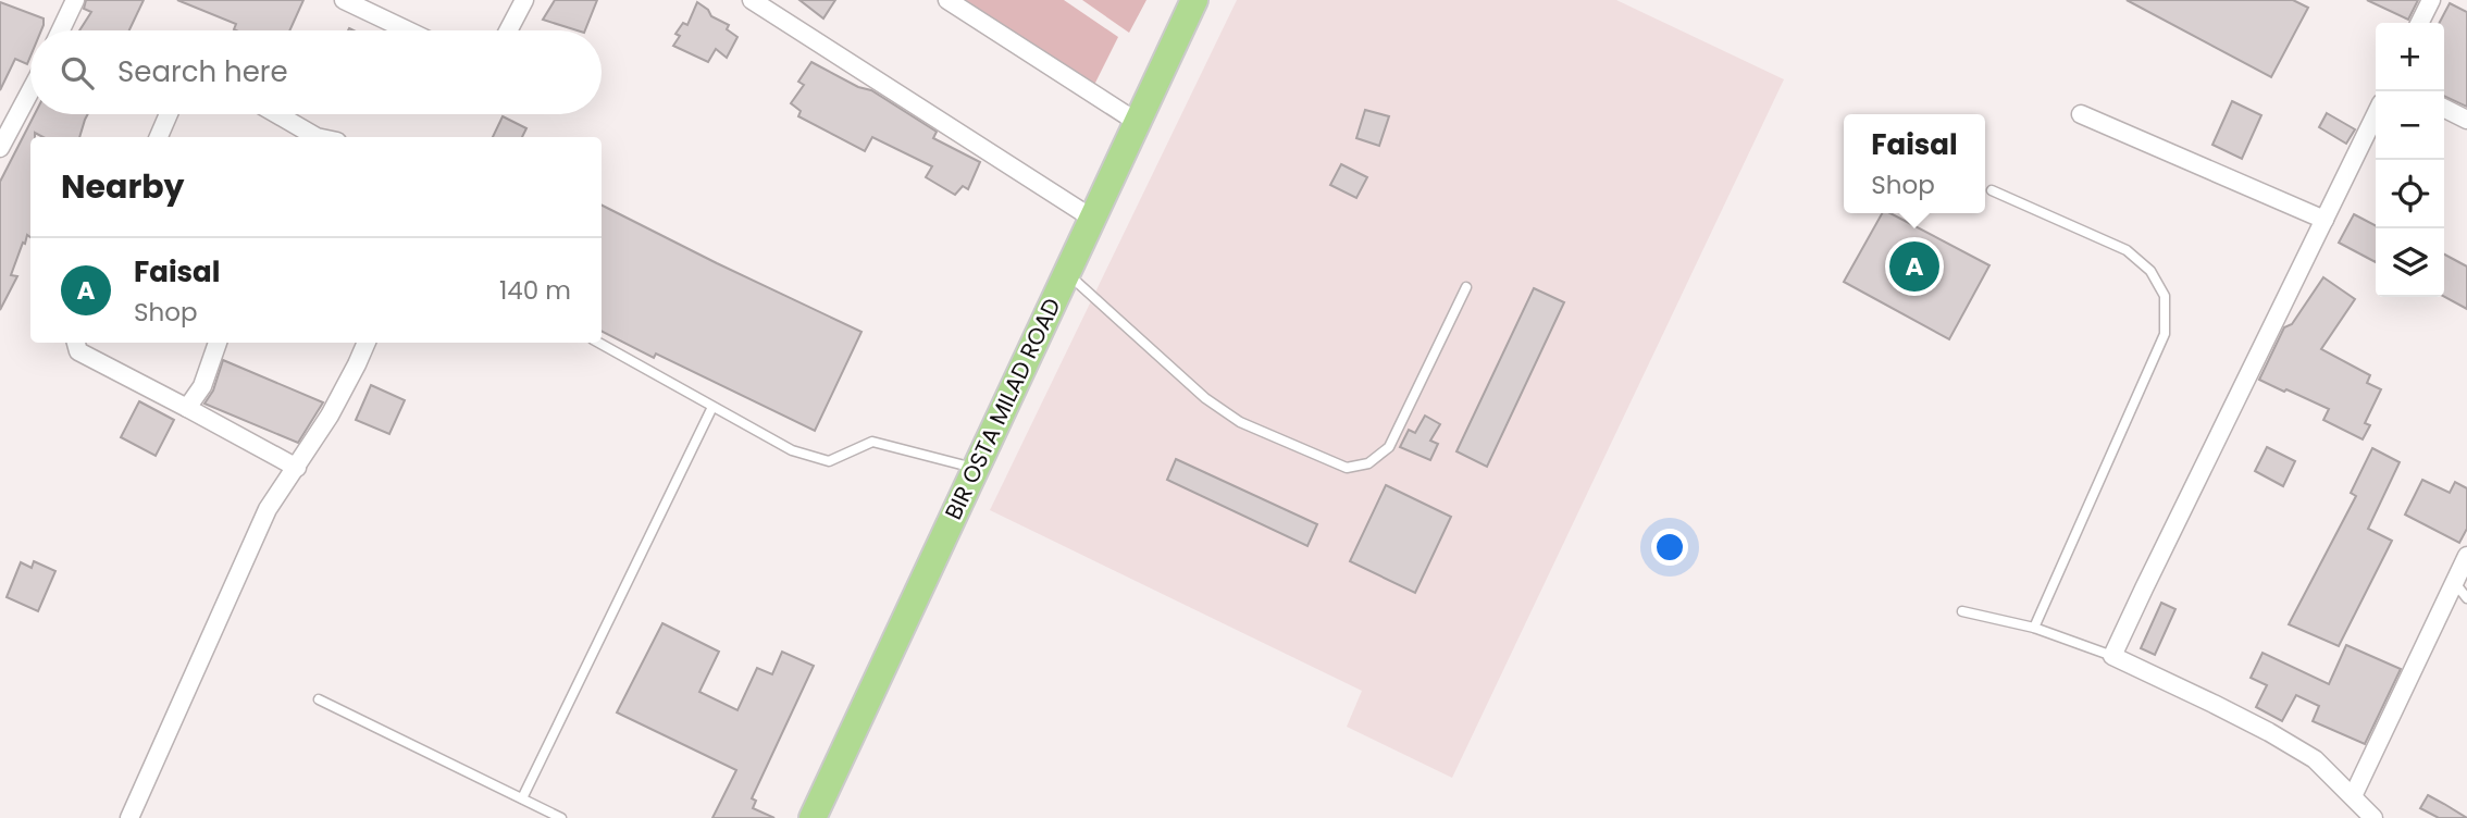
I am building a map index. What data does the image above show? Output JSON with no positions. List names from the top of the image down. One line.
{"streets":{"main road":["BIR OSTA MILAD ROAD"]},"page":{"map_buttons":["+","−"],"search":"Search here","popup":["Faisal","Shop"],"heading":"Nearby","list":[{"mark":"A","name":"Faisal","note":"Shop","value":"140 m"}],"pins":"A"}}
